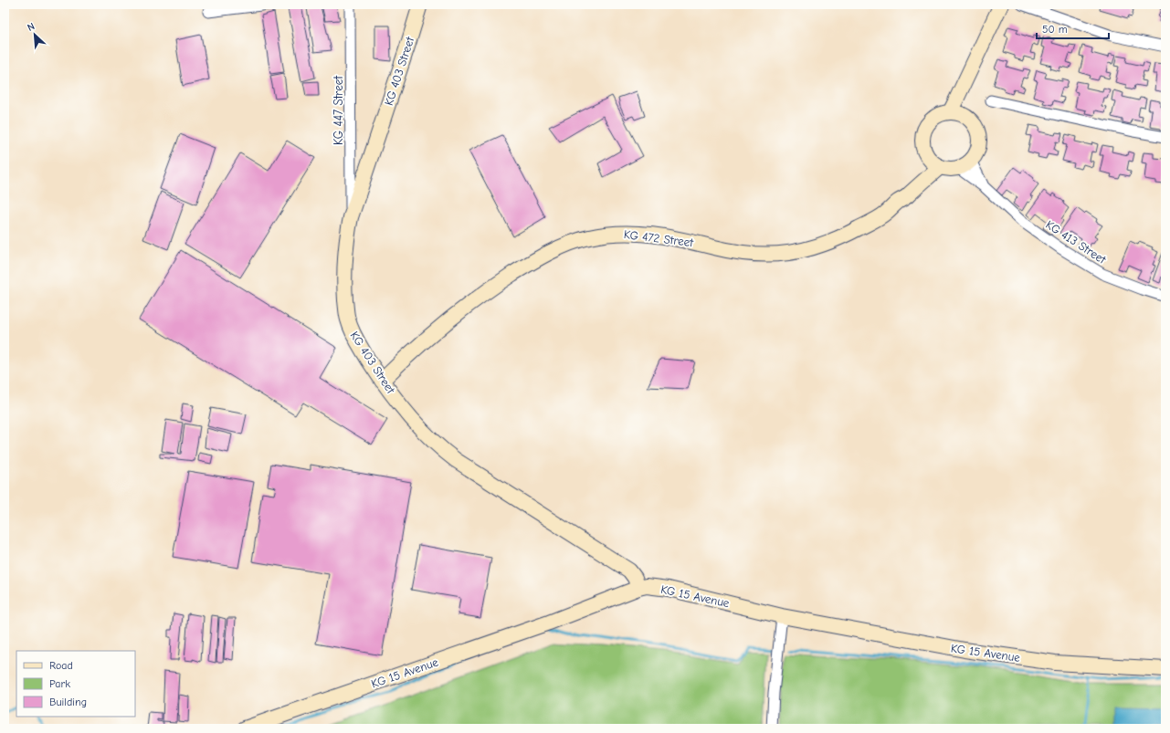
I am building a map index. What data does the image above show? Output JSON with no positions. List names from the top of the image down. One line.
{"streets":{"main road":["KG 403 Street","KG 472 Street","KG 15 Avenue"],"street":["KG 447 Street","KG 413 Street"]},"crossings":[["KG 403 Street","KG 447 Street"],["KG 403 Street","KG 472 Street"],["KG 403 Street","KG 15 Avenue"],["KG 472 Street","KG 413 Street"]],"legend":["Road","Park","Building"],"scale_bar":"50 m","north":"top left"}
